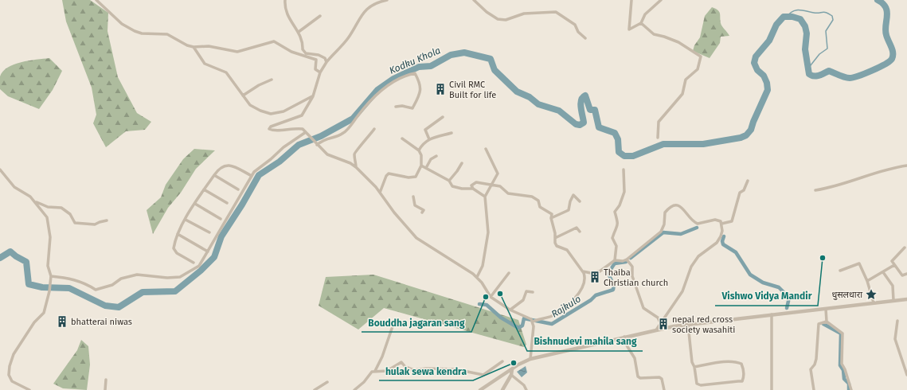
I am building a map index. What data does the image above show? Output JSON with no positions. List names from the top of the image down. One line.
{"water":["Kodku Khola","Rajkulo"],"places":{"building":["Civil RMC Built for life","Thaiba Christian church","bhatterai niwas","nepal red cross society wasahiti"],"other":["Vishwo Vidya Mandir","Bishnudevi mahila sang","Bouddha jagaran sang","hulak sewa kendra"],"place":["धुसलधारा"]}}
